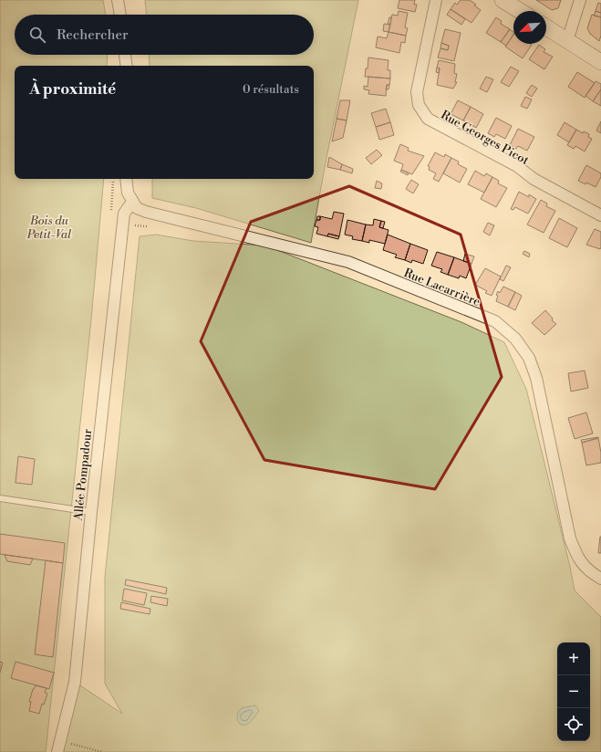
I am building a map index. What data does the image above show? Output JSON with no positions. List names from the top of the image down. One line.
{"streets":{"street":["Rue Georges Picot","Rue Lacarrière","Allée Pompadour"]},"crossings":[["Rue Lacarrière","Allée Pompadour"]],"parks":["Bois du Petit-Val"],"north":"bottom left","page":{"search":"Rechercher","heading":["À proximité","0 résultats"],"map_buttons":["+","−"]}}
